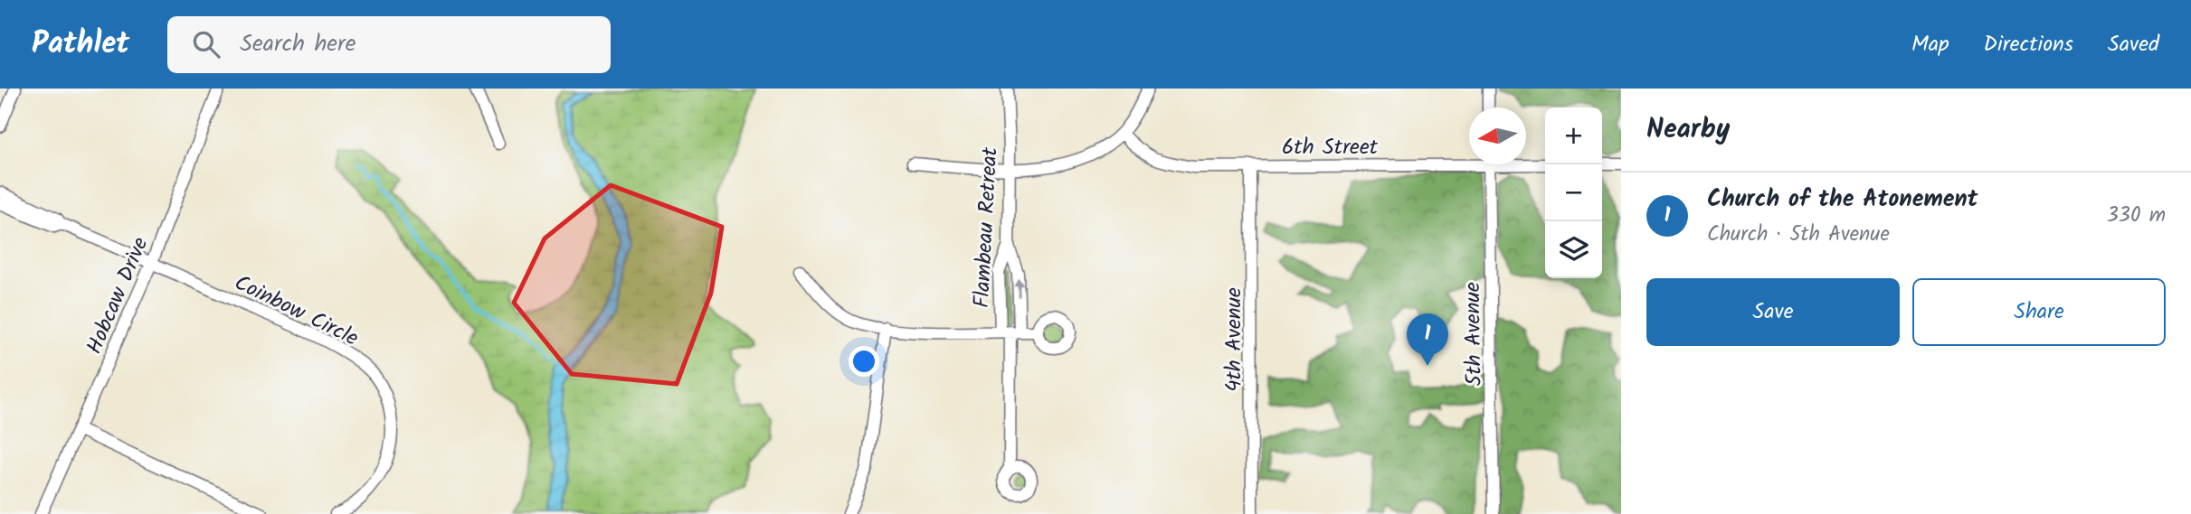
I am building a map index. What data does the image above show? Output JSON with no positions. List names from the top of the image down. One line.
{"streets":{"street":["6th Street","Flambeau Retreat","Hobcaw Drive","Coinbow Circle","5th Avenue","4th Avenue"]},"crossings":[["6th Street","4th Avenue"],["Hobcaw Drive","Coinbow Circle"]],"north":"left","page":{"header":"Pathlet","search":"Search here","nav":["Map","Directions","Saved"],"heading":"Nearby","map_buttons":["+","−"],"list":[{"mark":"1","name":"Church of the Atonement","note":"Church · 5th Avenue","value":"330 m"}],"buttons":["Save","Share"],"pins":"1"}}
